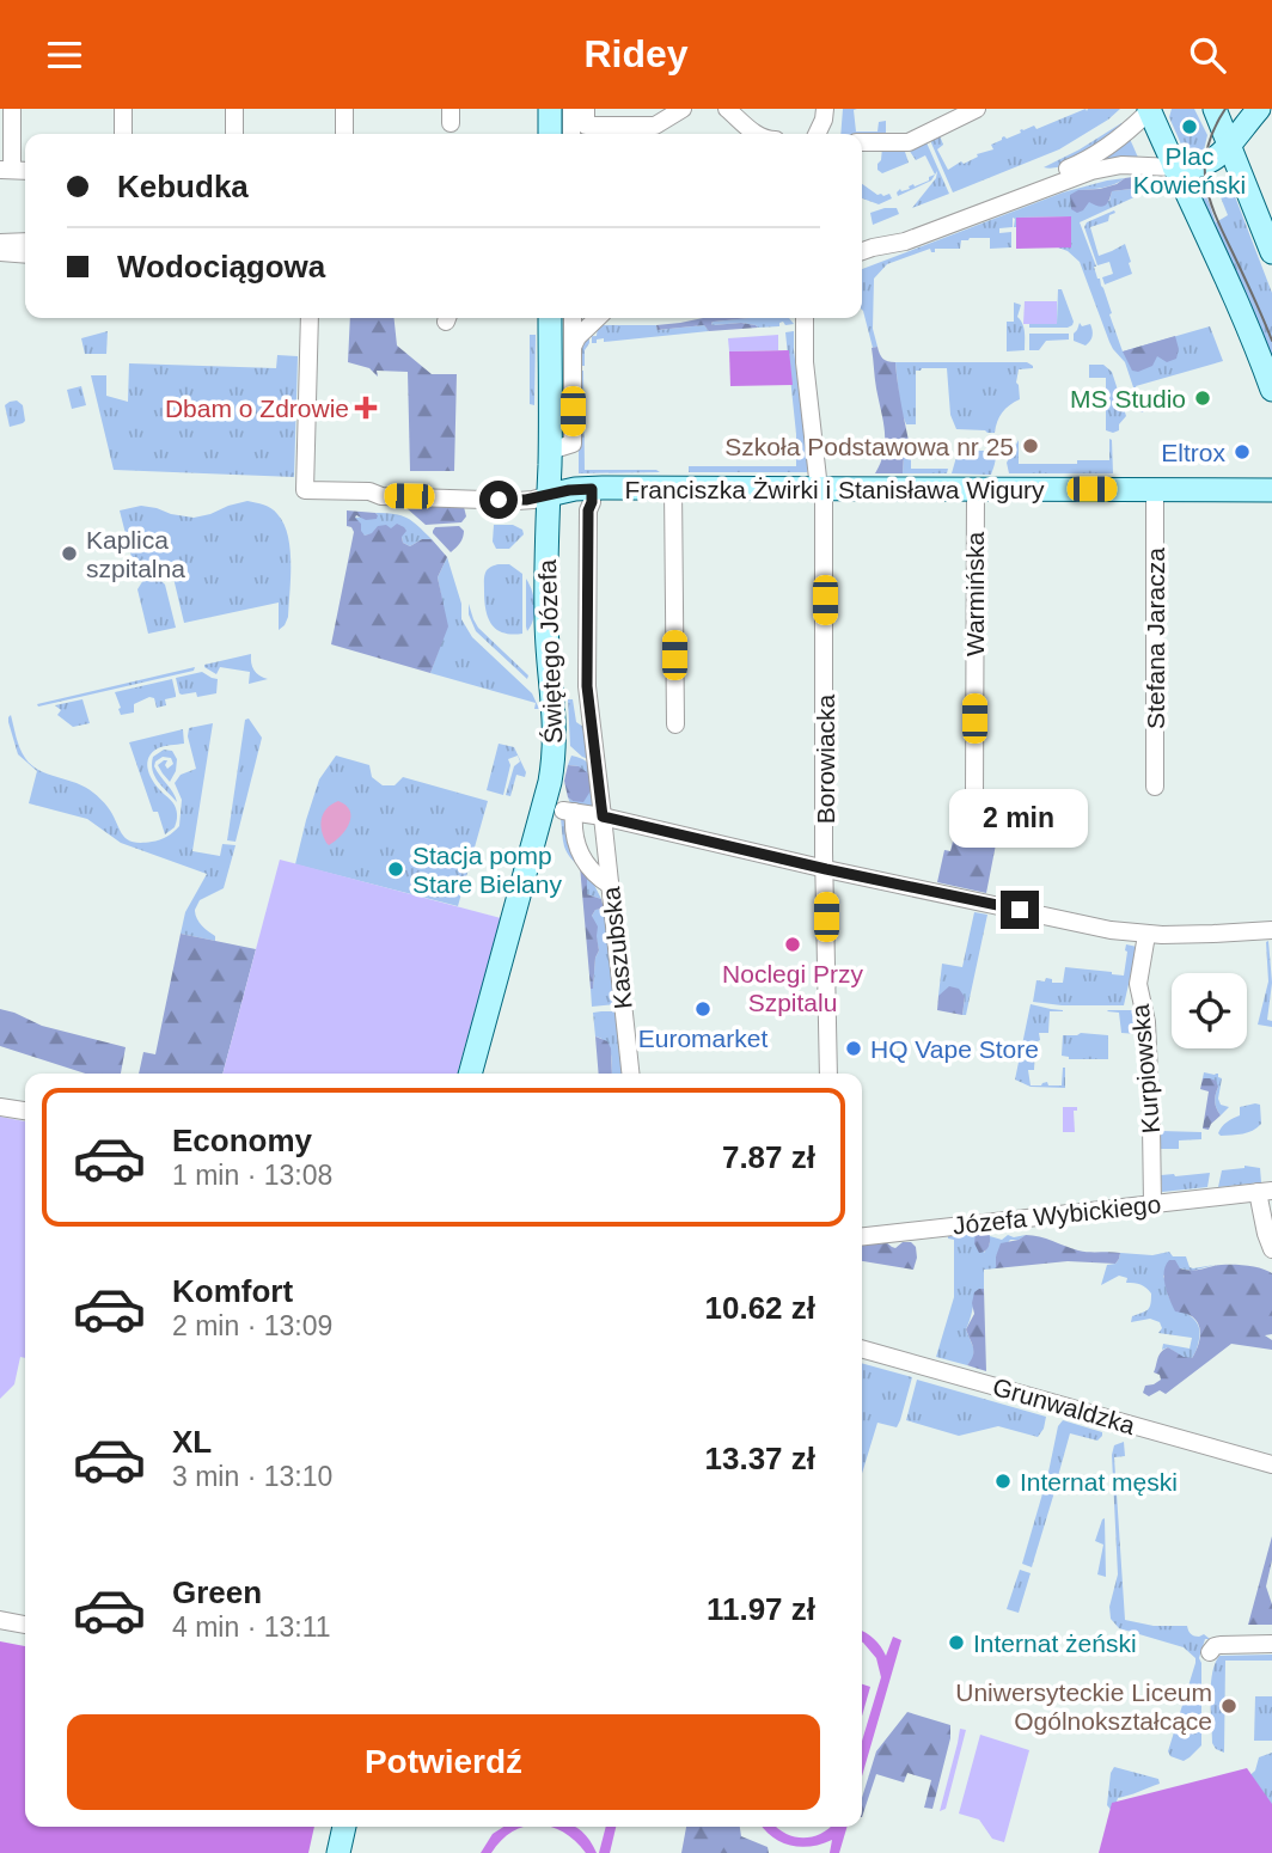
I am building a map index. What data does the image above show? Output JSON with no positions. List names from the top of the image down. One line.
{"streets":{"street":["Franciszka Żwirki i Stanisława Wigury","Warmińska","Stefana Jaracza","Świętego Józefa","Borowiacka","Kaszubska","Kurpiowska","Józefa Wybickiego","Grunwaldzka"]},"crossings":[["Franciszka Żwirki i Stanisława Wigury","Warmińska"],["Franciszka Żwirki i Stanisława Wigury","Stefana Jaracza"],["Franciszka Żwirki i Stanisława Wigury","Świętego Józefa"],["Franciszka Żwirki i Stanisława Wigury","Borowiacka"],["Franciszka Żwirki i Stanisława Wigury","Kaszubska"],["Kurpiowska","Józefa Wybickiego"]],"places":{"other":["Plac Kowieński","MS Studio","Szkoła Podstawowa nr 25","Eltrox","Kaplica szpitalna","Stacja pomp Stare Bielany","Noclegi Przy Szpitalu","Euromarket","HQ Vape Store","Internat męski","Internat żeński","Uniwersyteckie Liceum Ogólnokształcące"],"health":["Dbam o Zdrowie"]},"page":{"header":"Ridey","banner":["Kebudka","Wodociągowa"],"bubble":"2 min","list":[{"name":"Economy","note":"1 min · 13:08","value":"7.87 zł"},{"name":"Komfort","note":"2 min · 13:09","value":"10.62 zł"},{"name":"XL","note":"3 min · 13:10","value":"13.37 zł"},{"name":"Green","note":"4 min · 13:11","value":"11.97 zł"}],"buttons":"Potwierdź"}}
